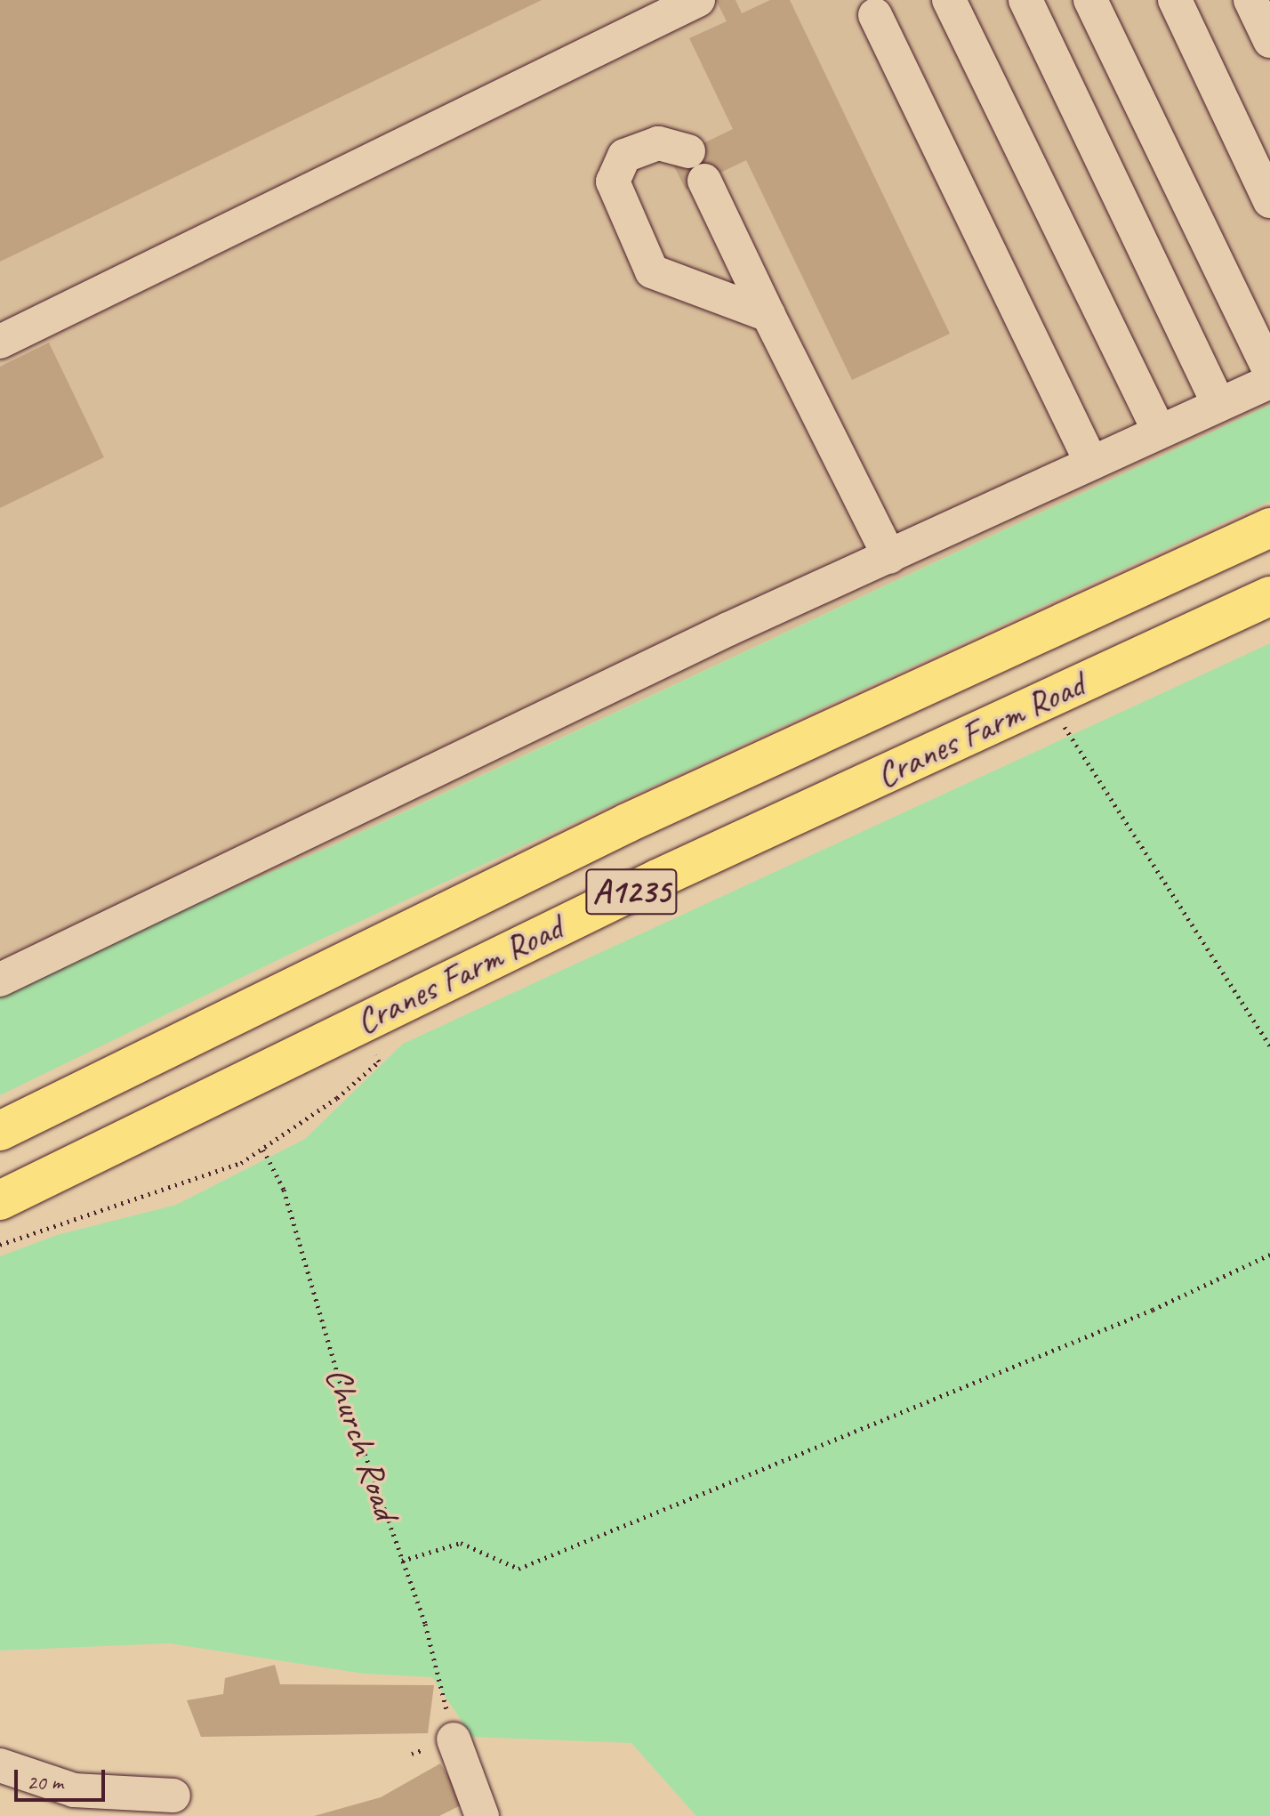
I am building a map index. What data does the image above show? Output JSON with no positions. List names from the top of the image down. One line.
{"streets":{"main road":["Cranes Farm Road","A1235"],"path":["Church Road"]},"scale_bar":"20 m"}
